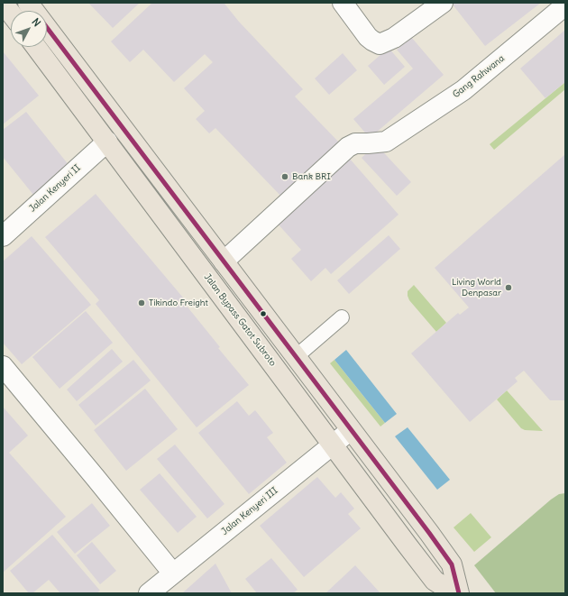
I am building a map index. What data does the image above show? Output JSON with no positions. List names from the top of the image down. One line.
{"streets":{"highway":["Jalan Bypass Gatot Subroto"],"street":["Gang Rahwana","Jalan Kenyeri II","Jalan Kenyeri III"]},"crossings":[["Jalan Kenyeri II","Jalan Bypass Gatot Subroto"],["Jalan Bypass Gatot Subroto","Jalan Kenyeri III"]],"places":["Bank BRI","Living World Denpasar","Tikindo Freight"],"north":"top right"}
